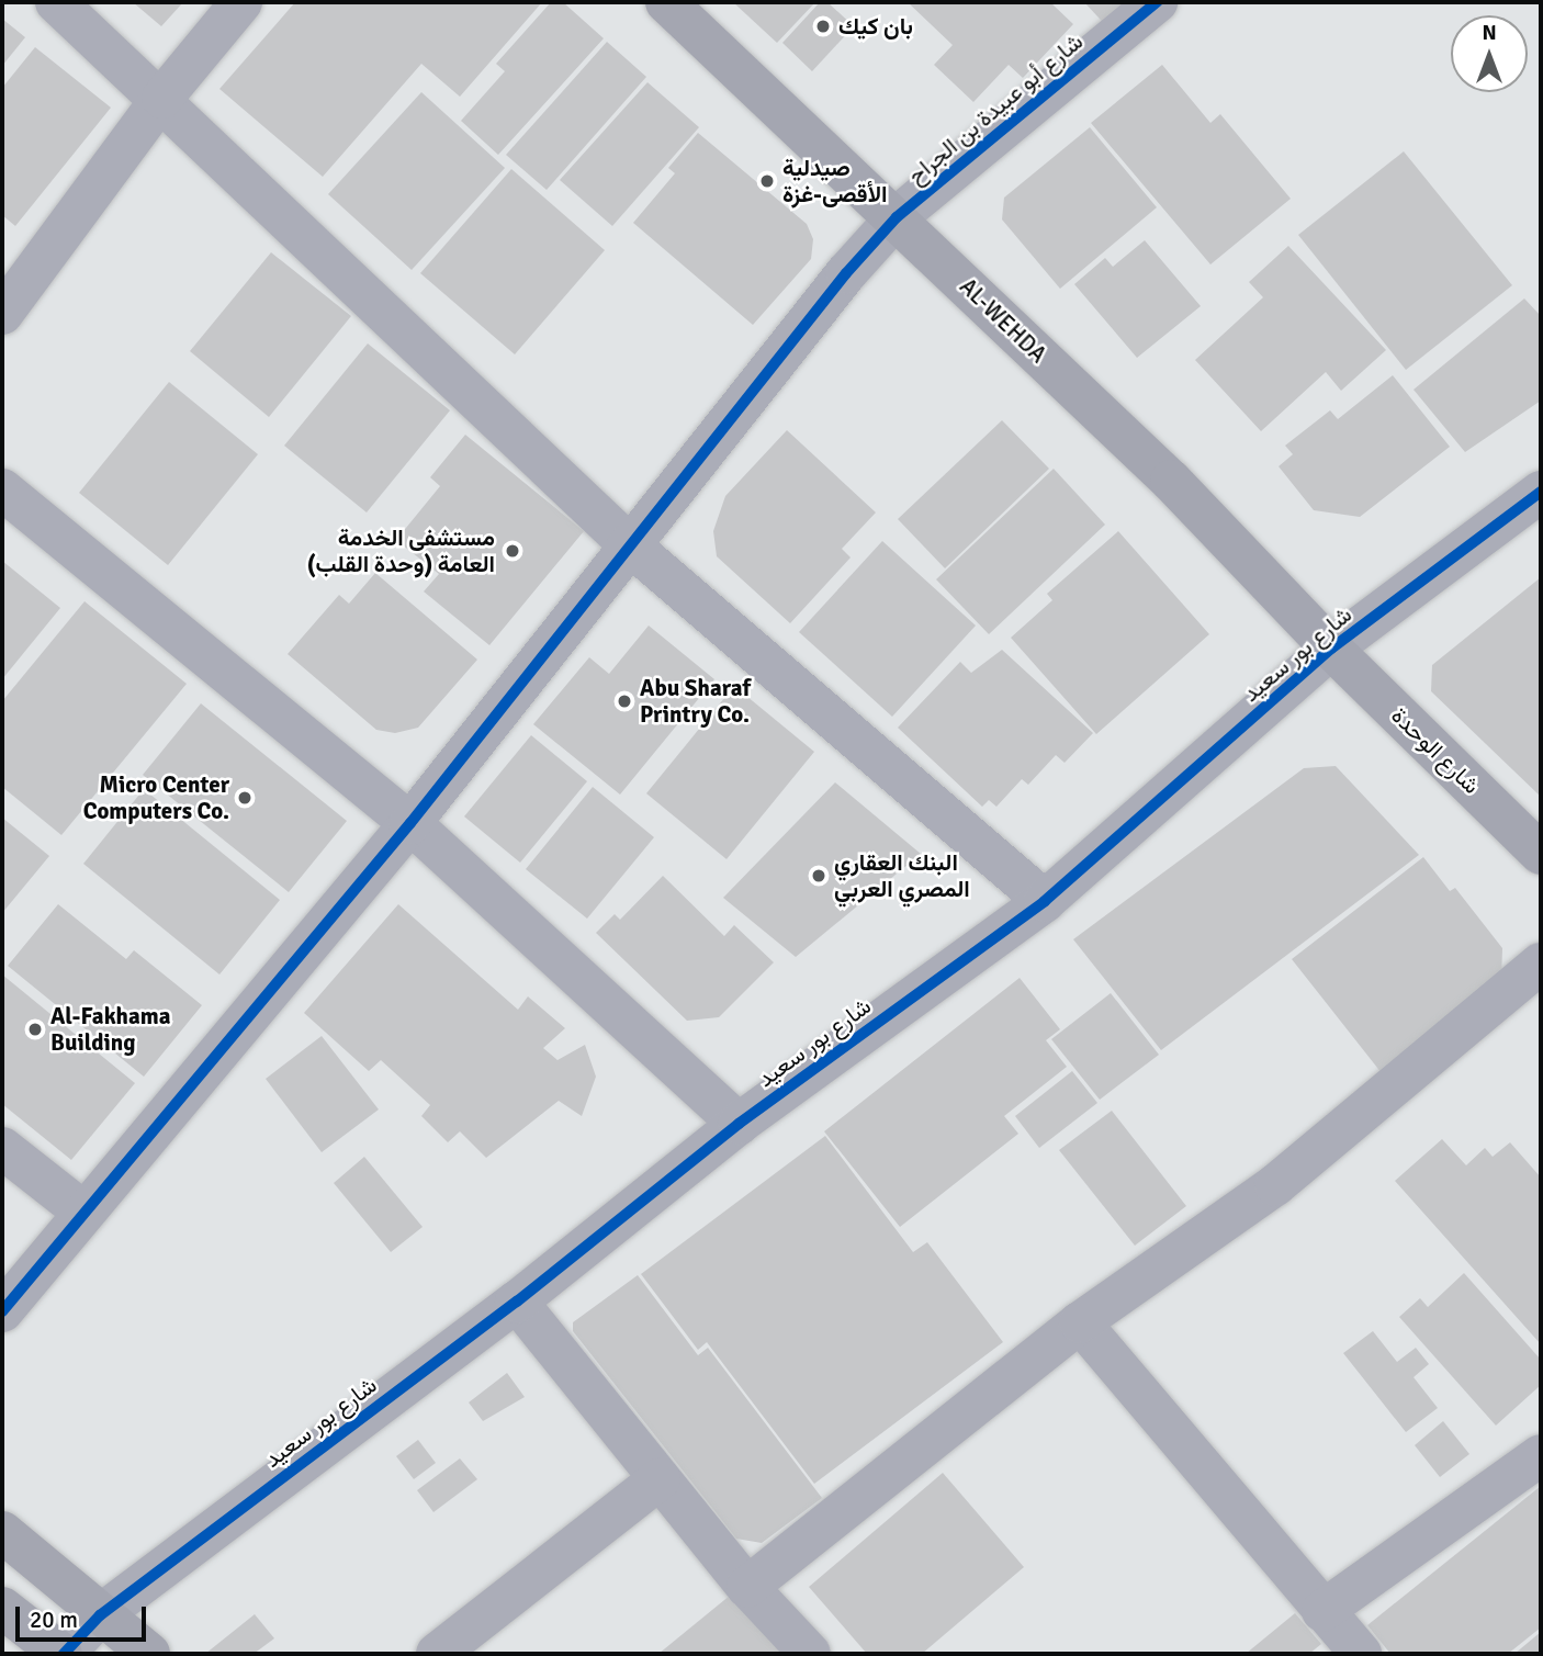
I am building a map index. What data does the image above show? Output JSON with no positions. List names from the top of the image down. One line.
{"streets":{"main road":["AL-WEHDA","شارع الوحدة"],"street":["شارع أبو عبيدة بن الجراح","شارع بور سعيد"]},"crossings":[["شارع أبو عبيدة بن الجراح","AL-WEHDA"],["AL-WEHDA","شارع بور سعيد"],["AL-WEHDA","شارع الوحدة"],["شارع بور سعيد","شارع الوحدة"]],"places":["بان كيك","صيدلية الأقصى-غزة","مستشفى الخدمة العامة (وحدة القلب)","Abu Sharaf Printry Co.","Micro Center Computers Co.","البنك العقاري المصري العربي","Al-Fakhama Building"],"scale_bar":"20 m","north":"top"}
